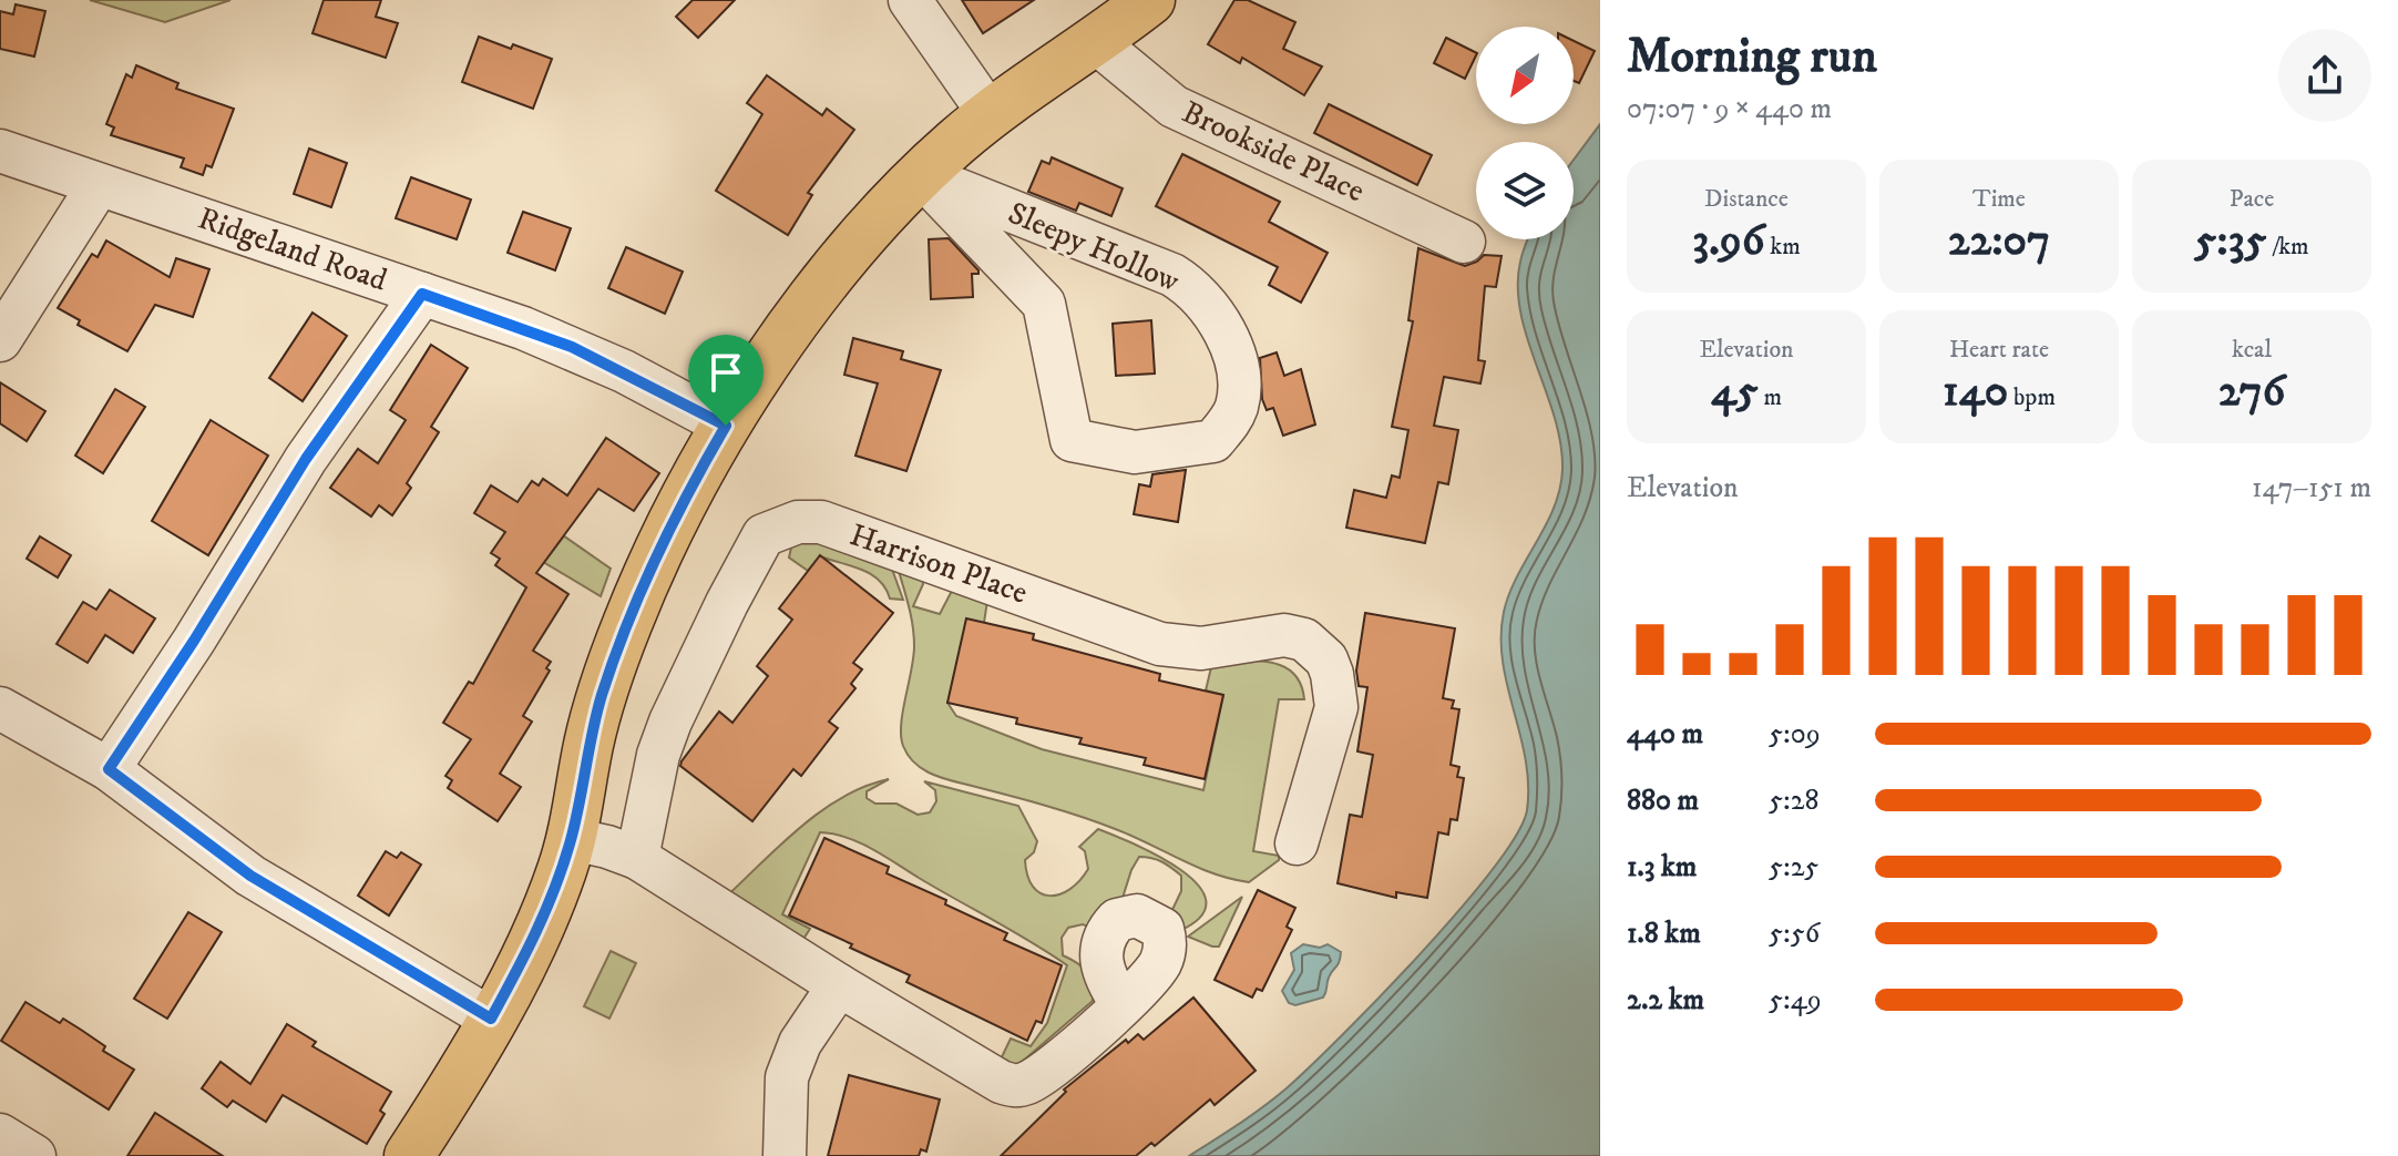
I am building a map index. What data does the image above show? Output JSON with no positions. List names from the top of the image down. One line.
{"streets":{"street":["Brookside Place","Sleepy Hollow","Ridgeland Road","Harrison Place"]},"north":"bottom left","page":{"heading":["Morning run","07:07 · 9 × 440 m"],"stats":[["Distance","3.96 km"],["Time","22:07"],["Pace","5:35 /km"],["Elevation","45 m"],["Heart rate","140 bpm"],["kcal","276"]],"chart":["Elevation","147–151 m"],"list":[{"name":"440 m","note":"5:09"},{"name":"880 m","note":"5:28"},{"name":"1.3 km","note":"5:25"},{"name":"1.8 km","note":"5:56"},{"name":"2.2 km","note":"5:49"}]}}
